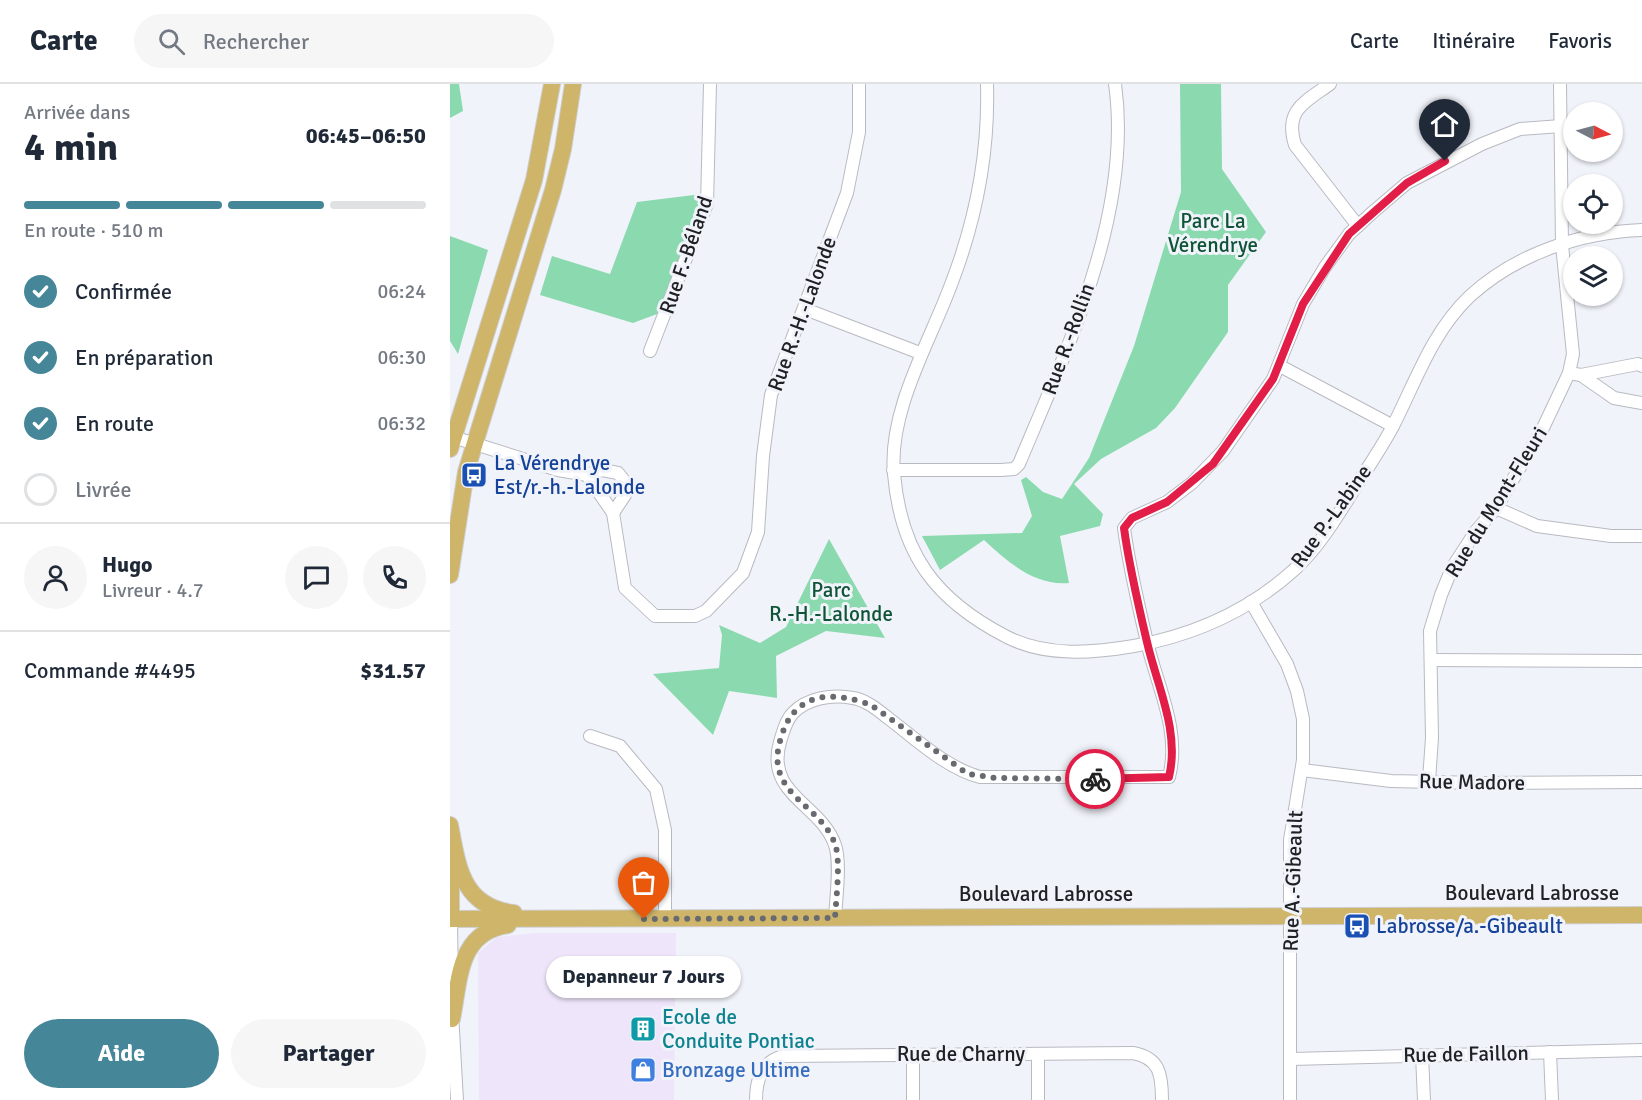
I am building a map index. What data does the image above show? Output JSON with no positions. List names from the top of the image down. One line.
{"streets":{"main road":["Boulevard Labrosse"],"street":["Rue F.-Béland","Rue R.-H.-Lalonde","Rue R.-Rollin","Rue du Mont-Fleuri","Rue P.-Labine","Rue Madore","Rue A.-Gibeault","Rue de Charny","Rue de Faillon"]},"crossings":[["Rue R.-Rollin","Rue P.-Labine"],["Rue du Mont-Fleuri","Rue P.-Labine"],["Rue du Mont-Fleuri","Rue Madore"],["Rue P.-Labine","Rue A.-Gibeault"],["Rue Madore","Rue A.-Gibeault"],["Rue A.-Gibeault","Boulevard Labrosse"],["Rue A.-Gibeault","Rue de Faillon"]],"parks":["Parc La Vérendrye","Parc R.-H.-Lalonde"],"places":{"bus stop":["La Vérendrye Est/r.-h.-Lalonde","Labrosse/a.-Gibeault"],"other":["Depanneur 7 Jours"],"building":["Ecole de Conduite Pontiac"],"shop":["Bronzage Ultime"]},"north":"right","page":{"header":"Carte","search":"Rechercher","nav":["Carte","Itinéraire","Favoris"],"heading":["4 min","Arrivée dans","06:45–06:50"],"panel":["Hugo","Livreur · 4.7","Commande #4495","$31.57"],"bar":"En route · 510 m","list":[["Confirmée","06:24"],["En préparation","06:30"],["En route","06:32"],"Livrée"],"bubble":"Depanneur 7 Jours","buttons":["Aide","Partager"]}}
